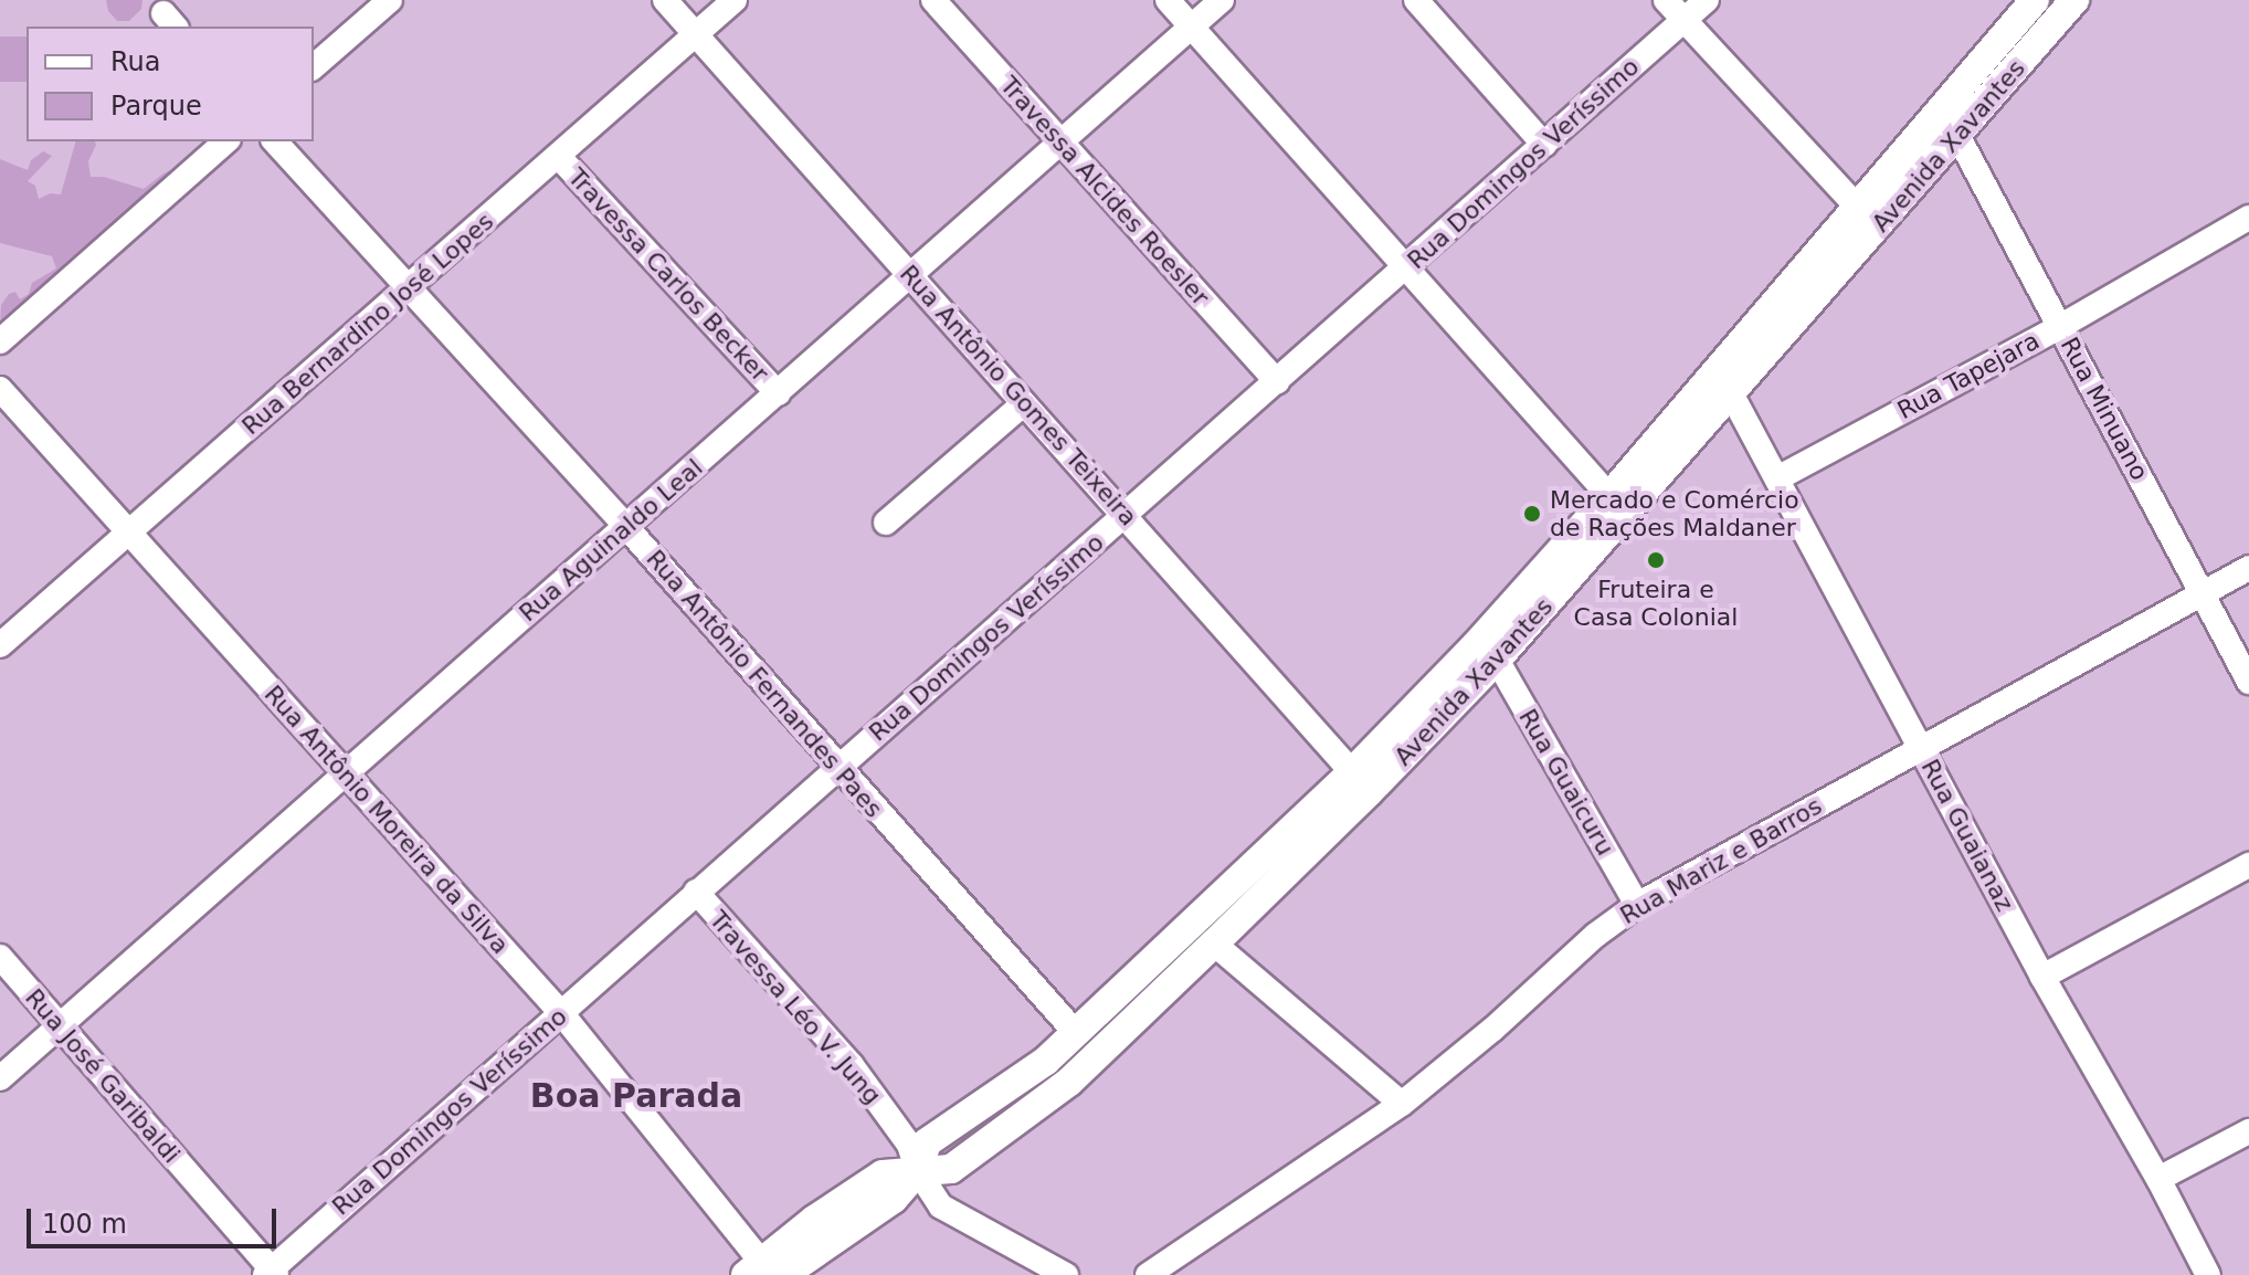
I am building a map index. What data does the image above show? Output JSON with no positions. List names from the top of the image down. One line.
{"streets":{"main road":["Avenida Xavantes"],"street":["Rua Domingos Veríssimo","Travessa Alcides Roesler","Travessa Carlos Becker","Rua Bernardino José Lopes","Rua Tapejara","Rua Antônio Gomes Teixeira","Rua Minuano","Rua Aguinaldo Leal","Rua Antônio Fernandes Paes","Rua Guaicuru","Rua Antônio Moreira da Silva","Rua Guaianaz","Rua Mariz e Barros","Travessa Léo V. Jung","Rua José Garibaldi"]},"crossings":[["Avenida Xavantes","Rua Antônio Gomes Teixeira"],["Avenida Xavantes","Rua Minuano"],["Avenida Xavantes","Rua Antônio Fernandes Paes"],["Avenida Xavantes","Rua Guaicuru"],["Avenida Xavantes","Rua Antônio Moreira da Silva"],["Avenida Xavantes","Rua Guaianaz"],["Avenida Xavantes","Travessa Léo V. Jung"],["Rua Domingos Veríssimo","Travessa Alcides Roesler"],["Rua Domingos Veríssimo","Rua Antônio Gomes Teixeira"],["Rua Domingos Veríssimo","Rua Antônio Fernandes Paes"],["Rua Domingos Veríssimo","Rua Antônio Moreira da Silva"],["Rua Domingos Veríssimo","Travessa Léo V. Jung"],["Rua Domingos Veríssimo","Rua José Garibaldi"],["Travessa Alcides Roesler","Rua Aguinaldo Leal"],["Travessa Carlos Becker","Rua Bernardino José Lopes"],["Travessa Carlos Becker","Rua Aguinaldo Leal"],["Rua Bernardino José Lopes","Rua Antônio Gomes Teixeira"],["Rua Bernardino José Lopes","Rua Antônio Fernandes Paes"],["Rua Bernardino José Lopes","Rua Antônio Moreira da Silva"],["Rua Tapejara","Rua Minuano"],["Rua Tapejara","Rua Guaianaz"],["Rua Antônio Gomes Teixeira","Rua Aguinaldo Leal"],["Rua Minuano","Rua Mariz e Barros"],["Rua Aguinaldo Leal","Rua Antônio Fernandes Paes"],["Rua Aguinaldo Leal","Rua Antônio Moreira da Silva"],["Rua Aguinaldo Leal","Rua José Garibaldi"],["Rua Guaicuru","Rua Mariz e Barros"],["Rua Guaianaz","Rua Mariz e Barros"]],"districts":["Boa Parada"],"places":["Mercado e Comércio de Rações Maldaner","Fruteira e Casa Colonial"],"legend":["Rua","Parque"],"scale_bar":"100 m"}
